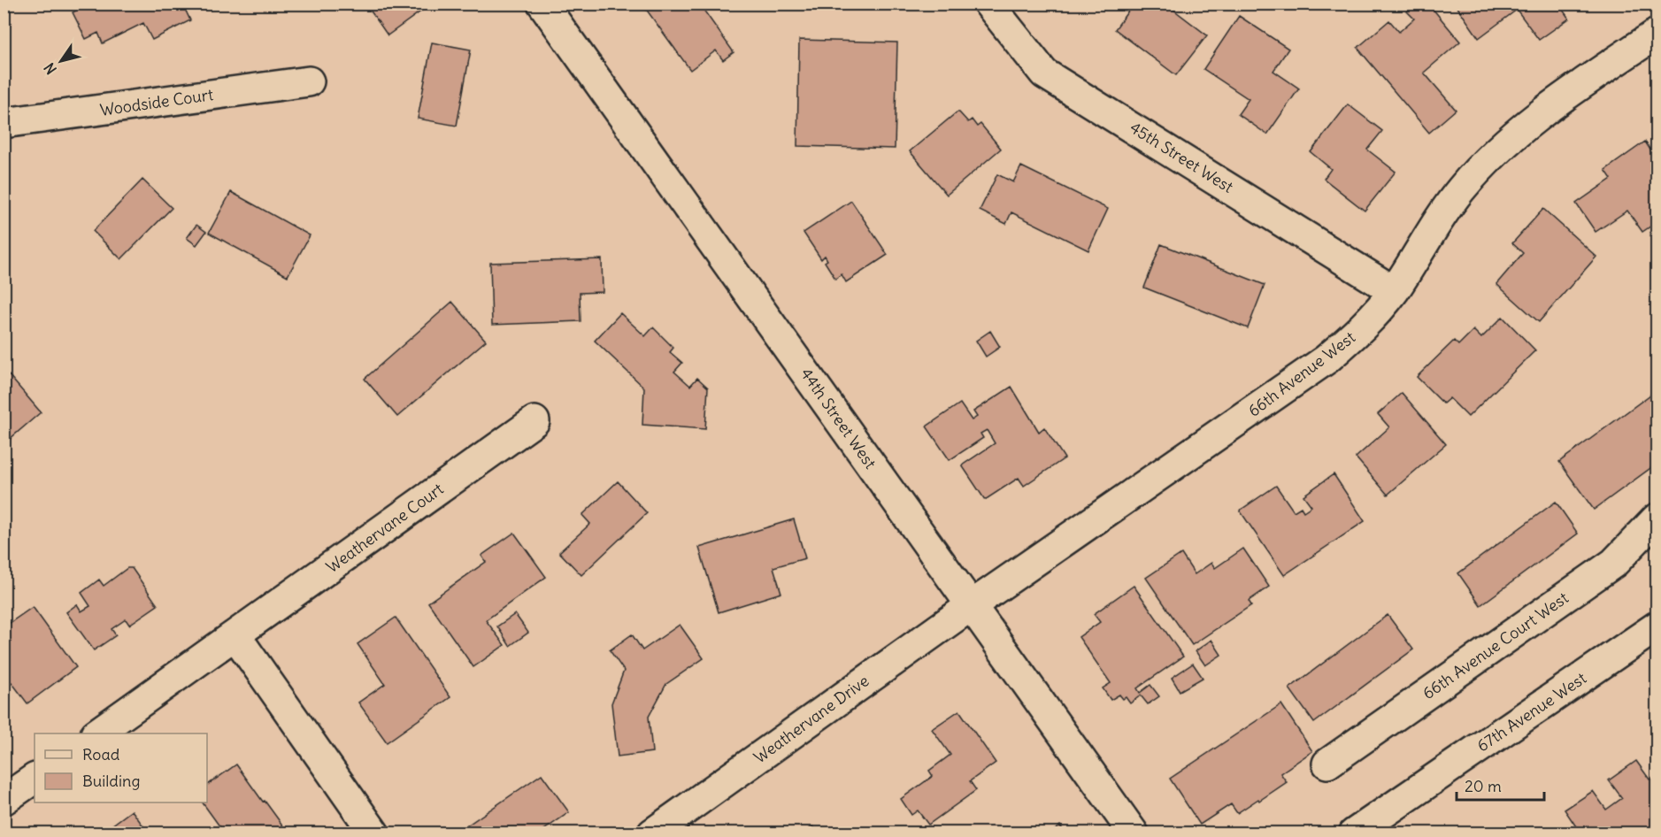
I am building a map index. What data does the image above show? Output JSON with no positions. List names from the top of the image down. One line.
{"streets":{"street":["Woodside Court","45th Street West","66th Avenue West","44th Street West","Weathervane Court","66th Avenue Court West","67th Avenue West","Weathervane Drive"]},"crossings":[["45th Street West","66th Avenue West"],["66th Avenue West","44th Street West"],["66th Avenue West","Weathervane Drive"],["44th Street West","Weathervane Drive"]],"legend":["Road","Building"],"scale_bar":"20 m","north":"bottom left"}
